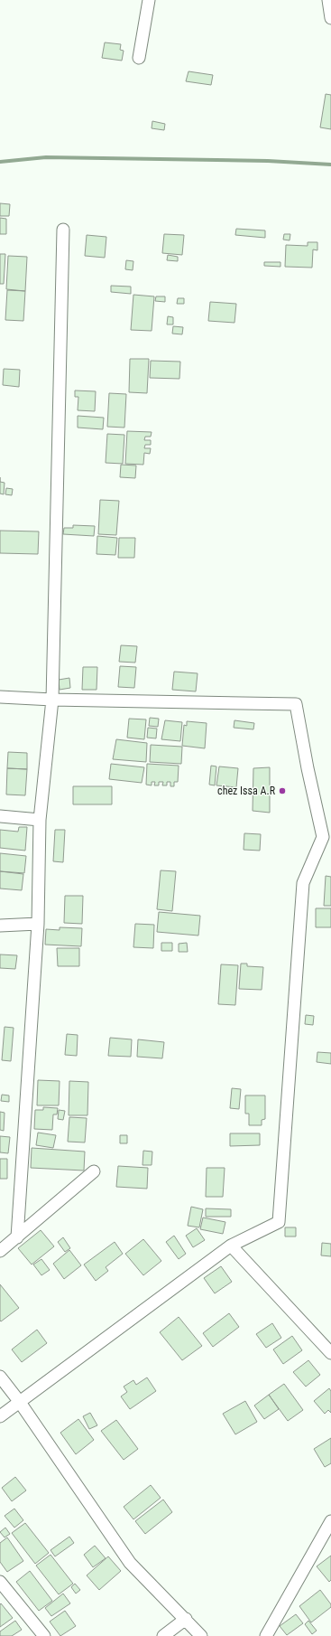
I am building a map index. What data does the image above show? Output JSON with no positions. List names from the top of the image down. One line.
{"places":["chez Issa A.R"]}
